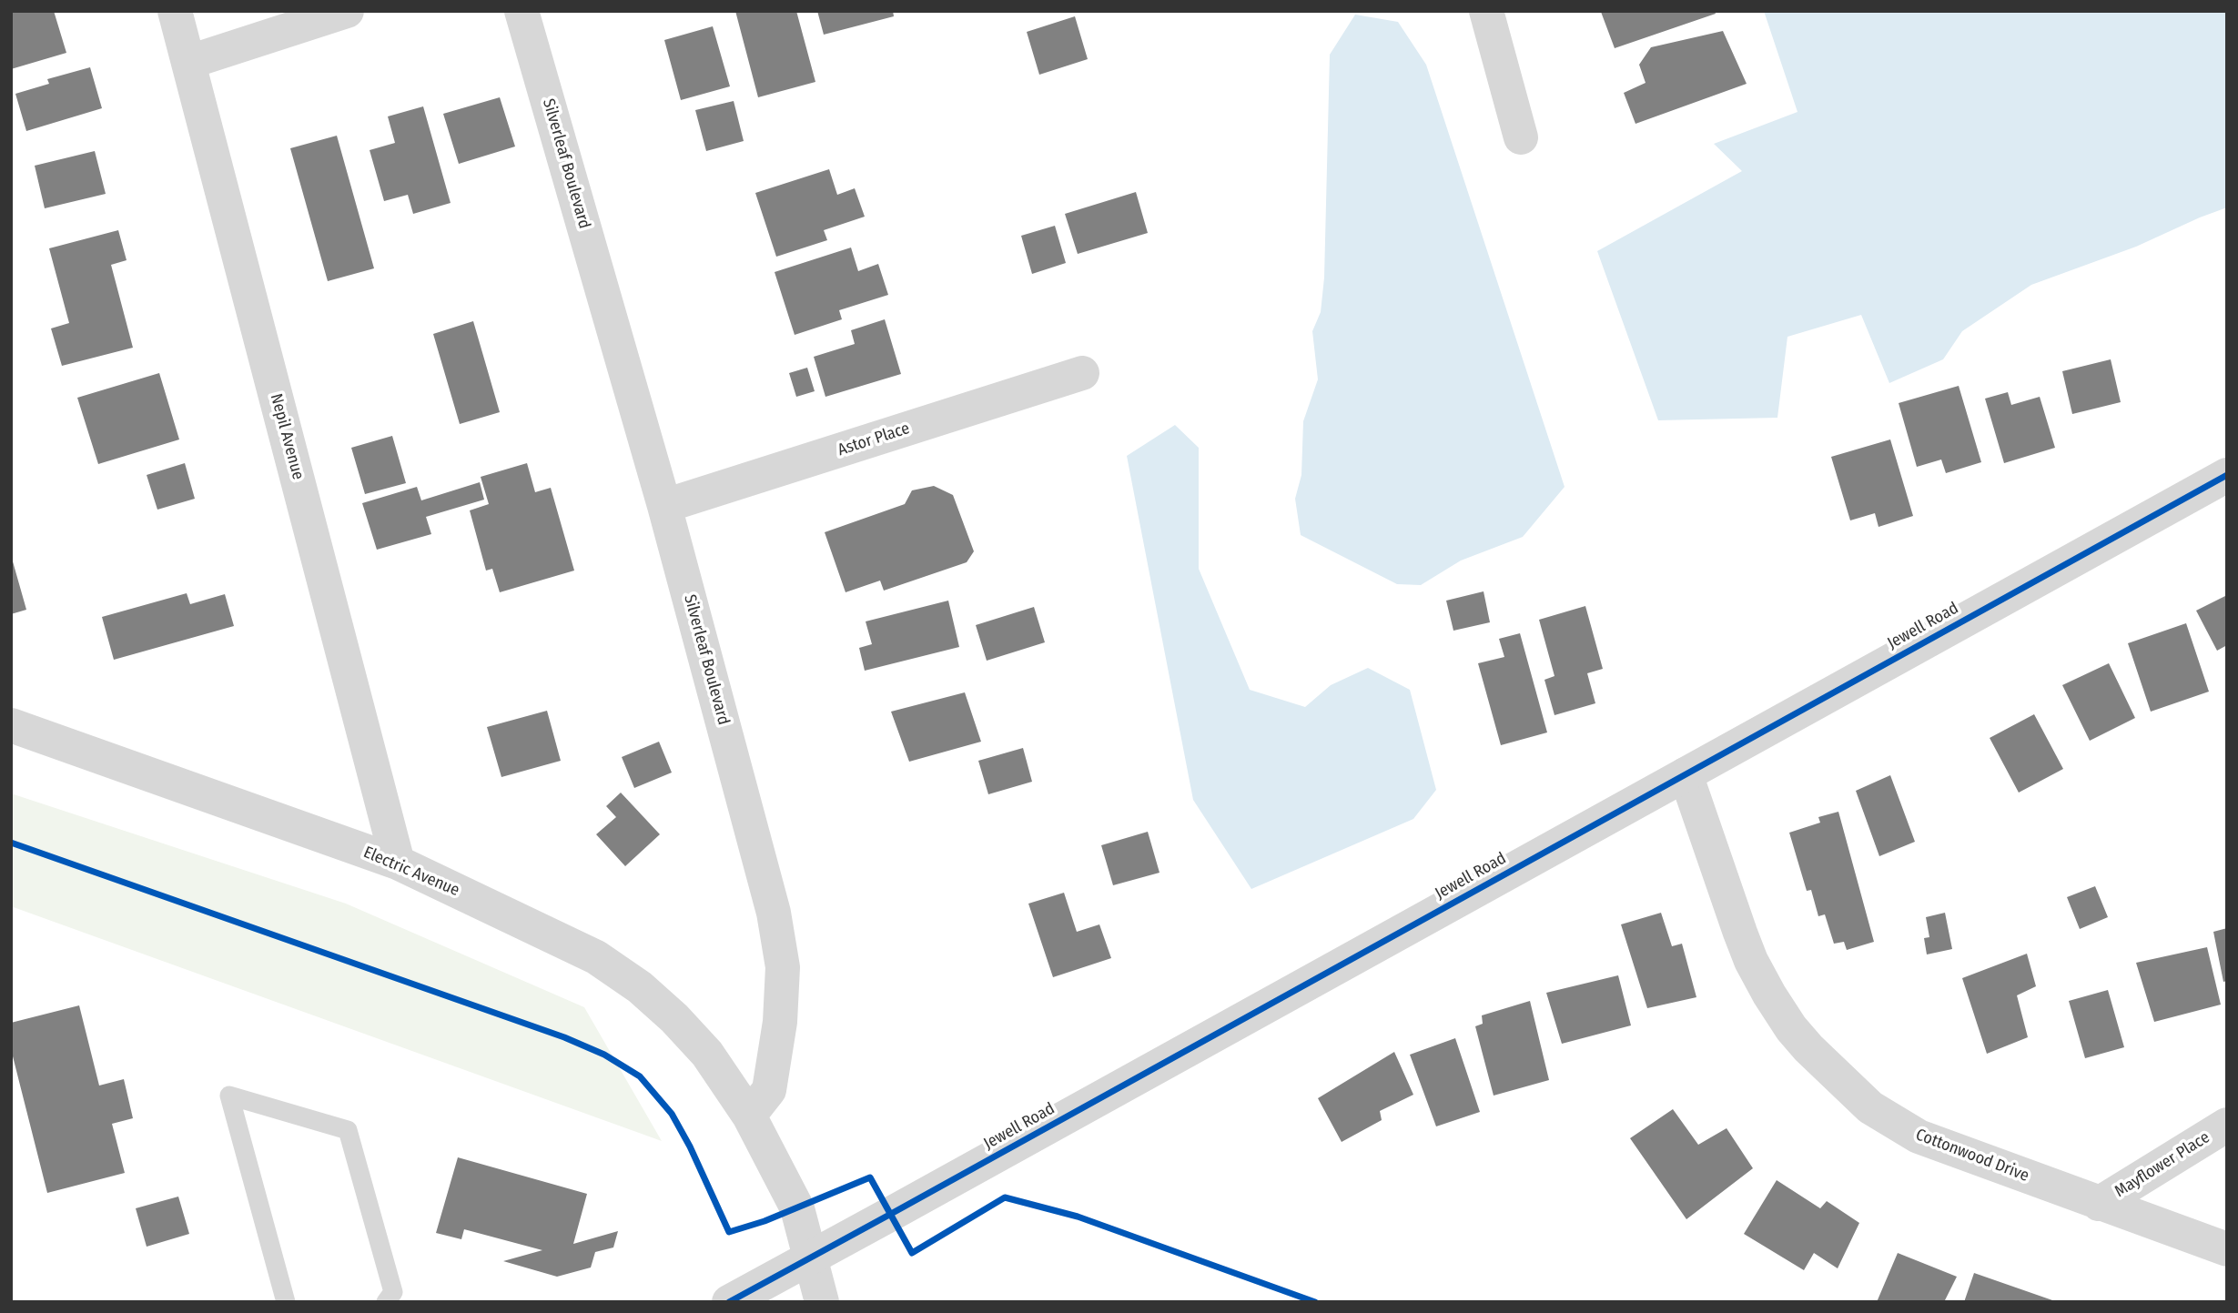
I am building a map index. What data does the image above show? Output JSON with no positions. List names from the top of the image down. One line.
{"streets":{"street":["Silverleaf Boulevard","Nepil Avenue","Astor Place","Jewell Road","Electric Avenue","Cottonwood Drive","Mayflower Place"]},"crossings":[["Silverleaf Boulevard","Astor Place"],["Silverleaf Boulevard","Electric Avenue"],["Nepil Avenue","Electric Avenue"],["Jewell Road","Cottonwood Drive"],["Cottonwood Drive","Mayflower Place"]]}
